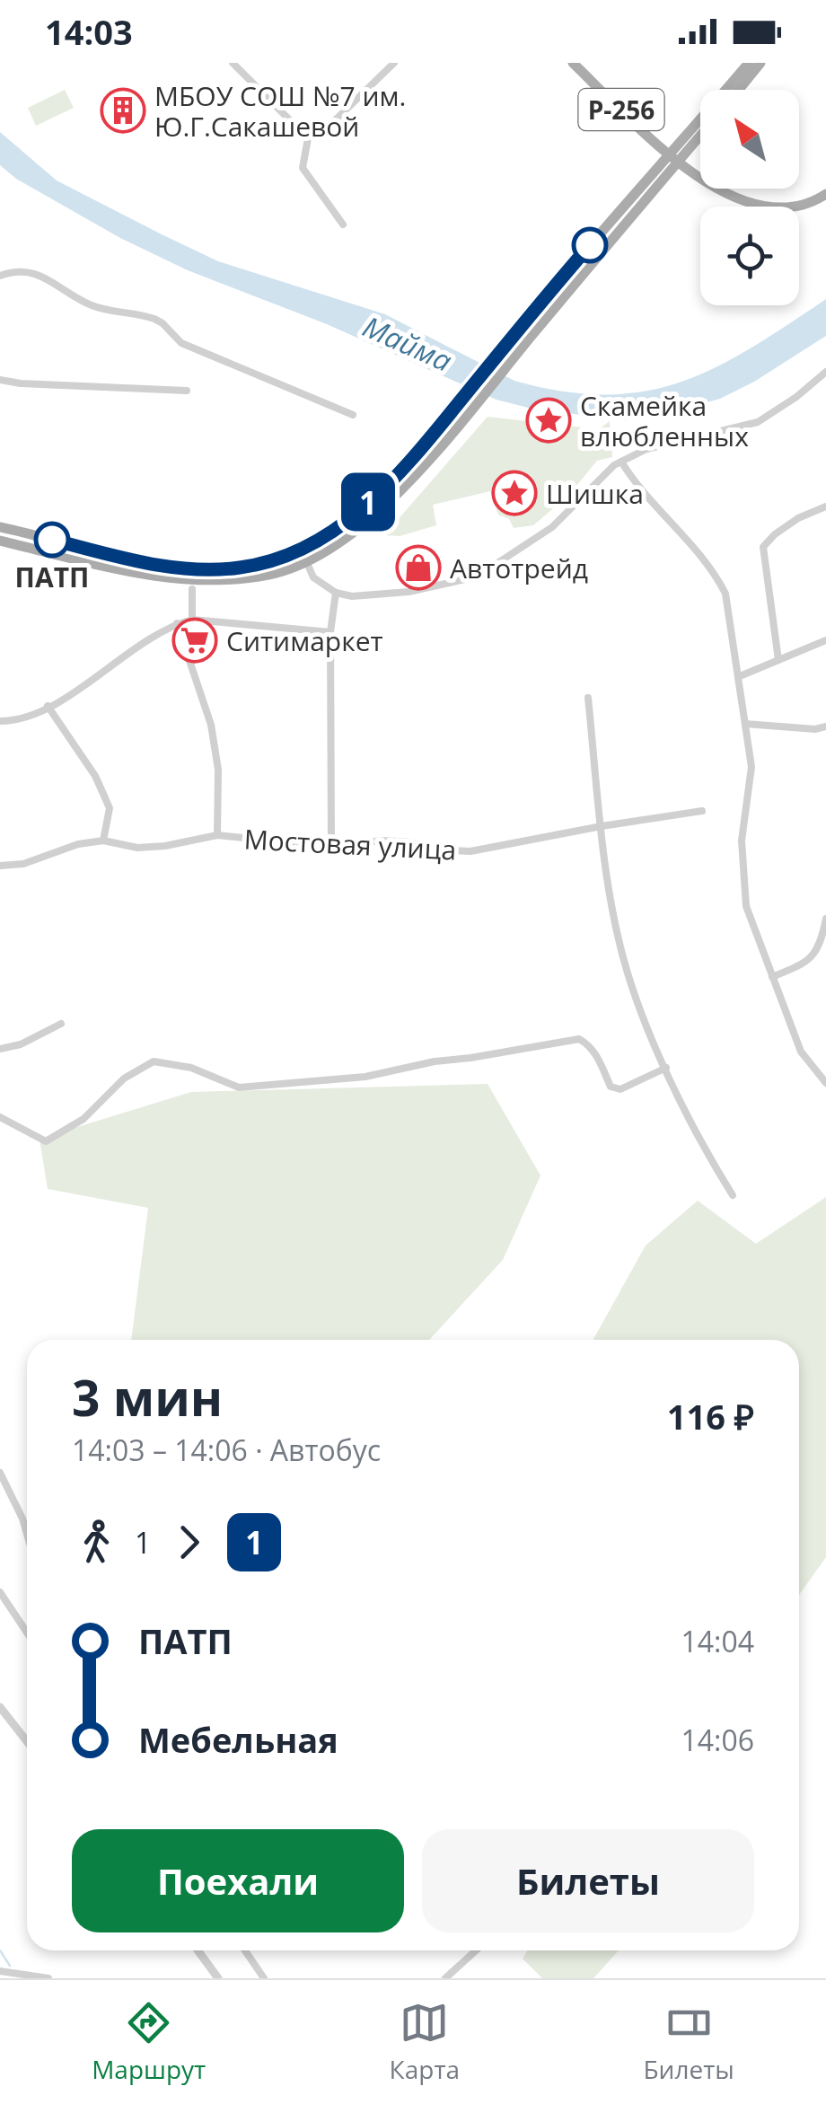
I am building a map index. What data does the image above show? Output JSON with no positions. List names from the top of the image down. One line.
{"streets":{"main road":["Р-256"],"street":["Мостовая улица"]},"water":["Майма"],"places":{"building":["МБОУ СОШ №7 им. Ю.Г.Сакашевой"],"place":["Скамейка влюбленных","Шишка"],"other":["ПАТП"],"shop":["Автотрейд"],"supermarket":["Ситимаркет"]},"lines":["bus line 1"],"north":"top left","page":{"status":"14:03","on_map":"1","heading":["3 мин","14:03 – 14:06 · Автобус","116 ₽"],"legs":["1","1"],"list":[{"name":"ПАТП","value":"14:04"},{"name":"Мебельная","value":"14:06"}],"buttons":["Поехали","Билеты"],"tabs":["Маршрут","Карта","Билеты"]}}
